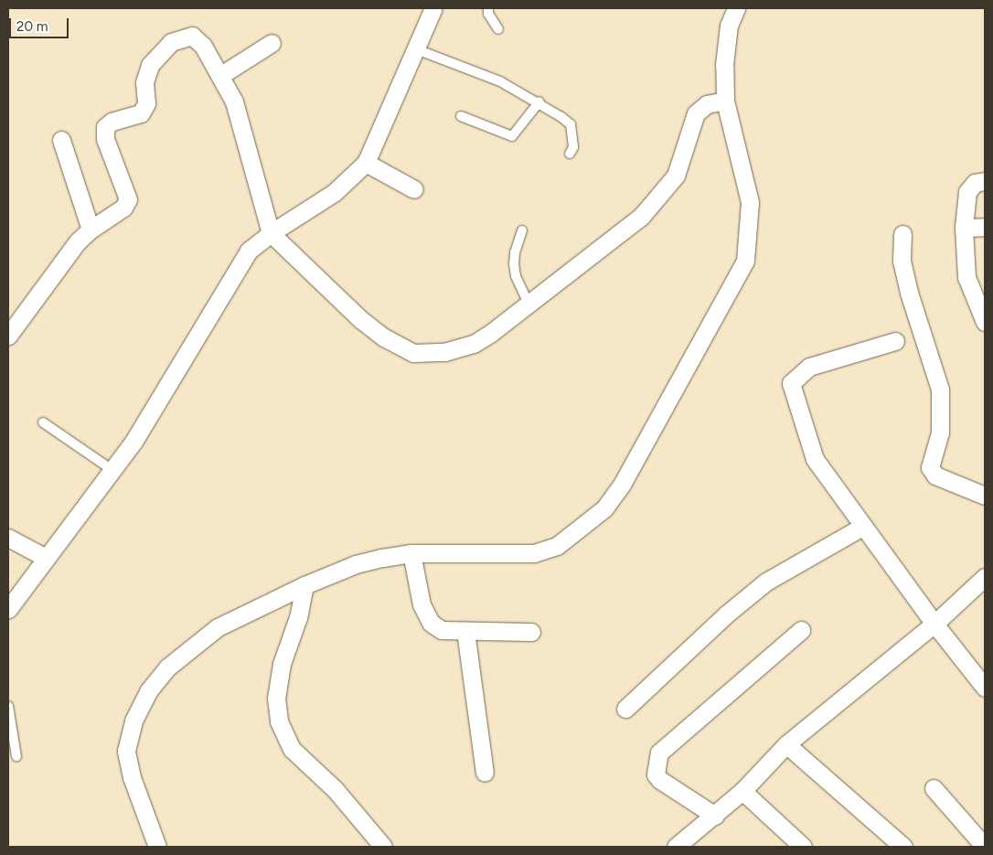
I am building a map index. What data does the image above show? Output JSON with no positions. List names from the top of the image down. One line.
{"scale_bar":"20 m"}
